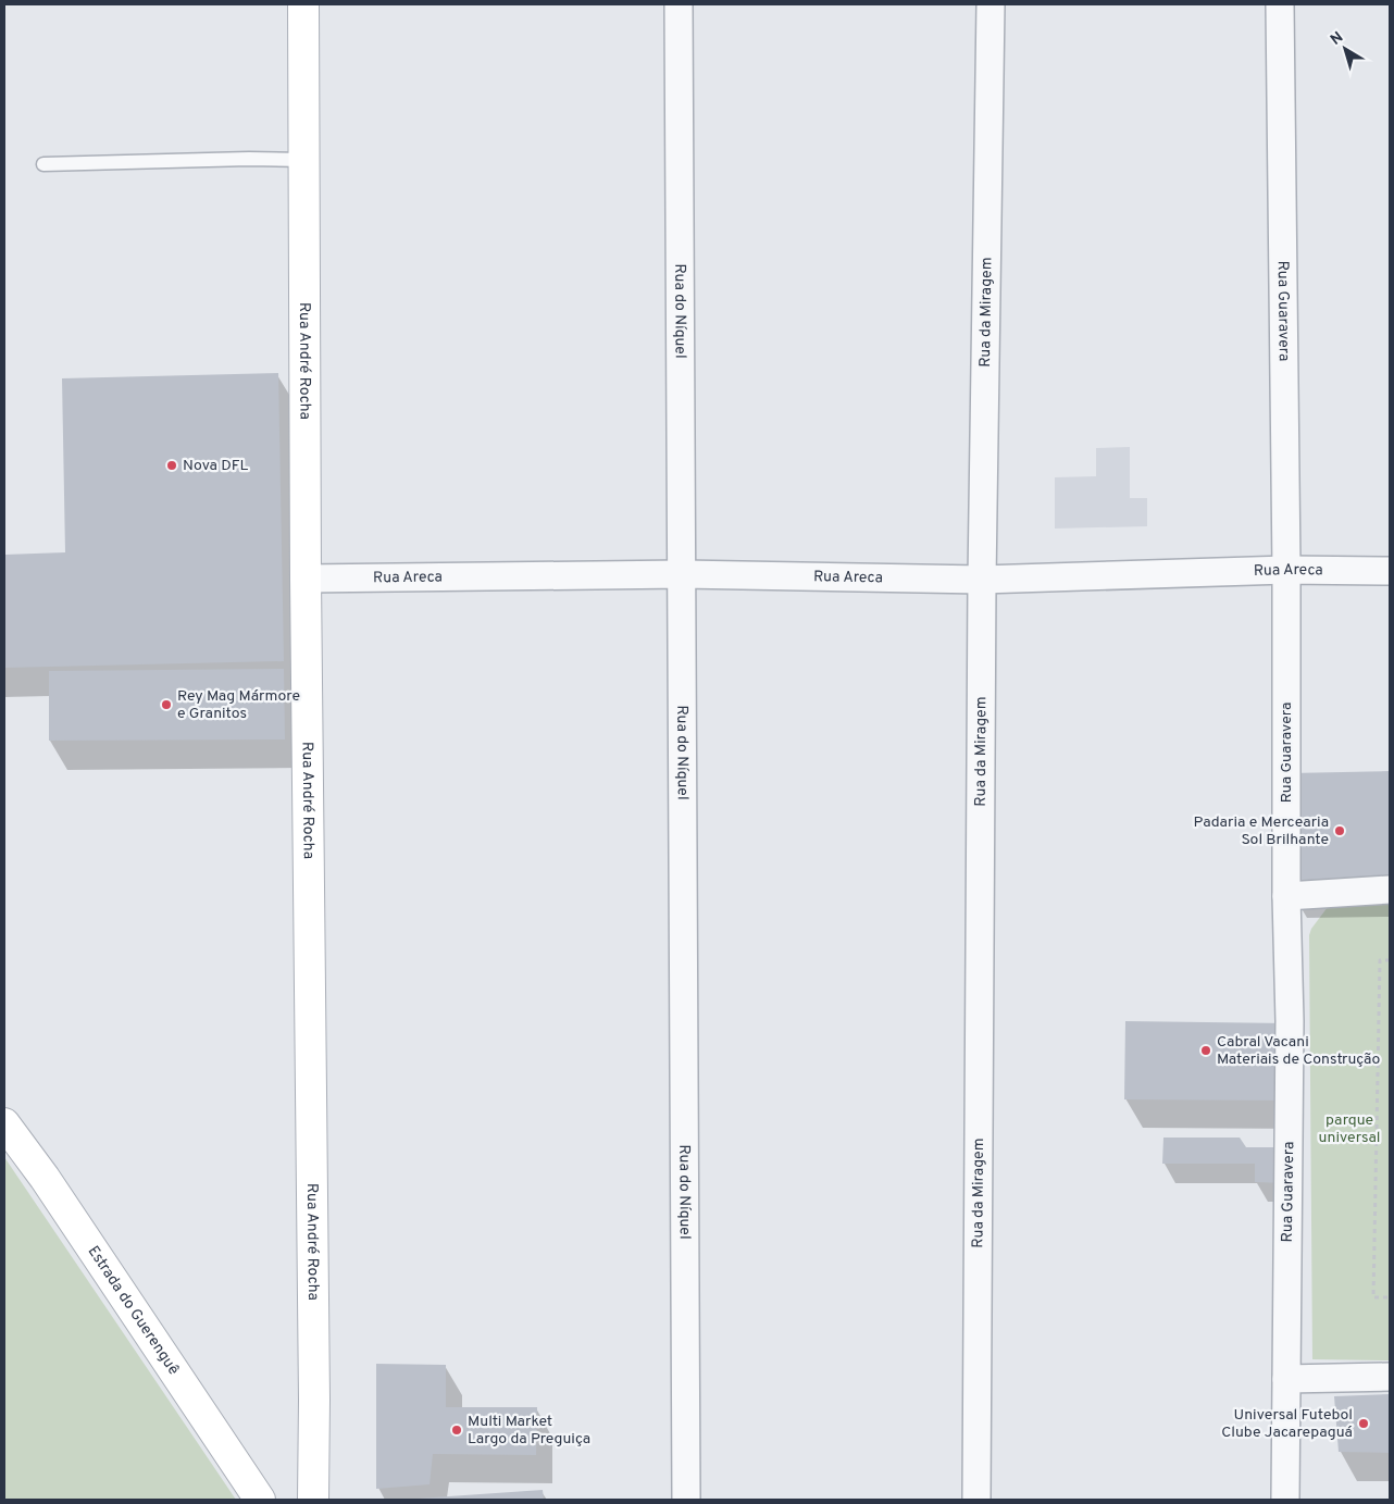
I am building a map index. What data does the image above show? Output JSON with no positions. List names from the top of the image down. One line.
{"streets":{"main road":["Rua André Rocha","Estrada do Guerenguê"],"street":["Rua do Níquel","Rua da Miragem","Rua Guaravera","Rua Areca"]},"crossings":[["Rua do Níquel","Rua Areca"],["Rua da Miragem","Rua Areca"],["Rua Guaravera","Rua Areca"],["Rua André Rocha","Rua Areca"]],"parks":["parque universal"],"places":["Nova DFL","Rey Mag Mármore e Granitos","Padaria e Mercearia Sol Brilhante","Cabral Vacani Materiais de Construção","Universal Futebol Clube Jacarepaguá","Multi Market Largo da Preguiça"],"north":"top left"}
